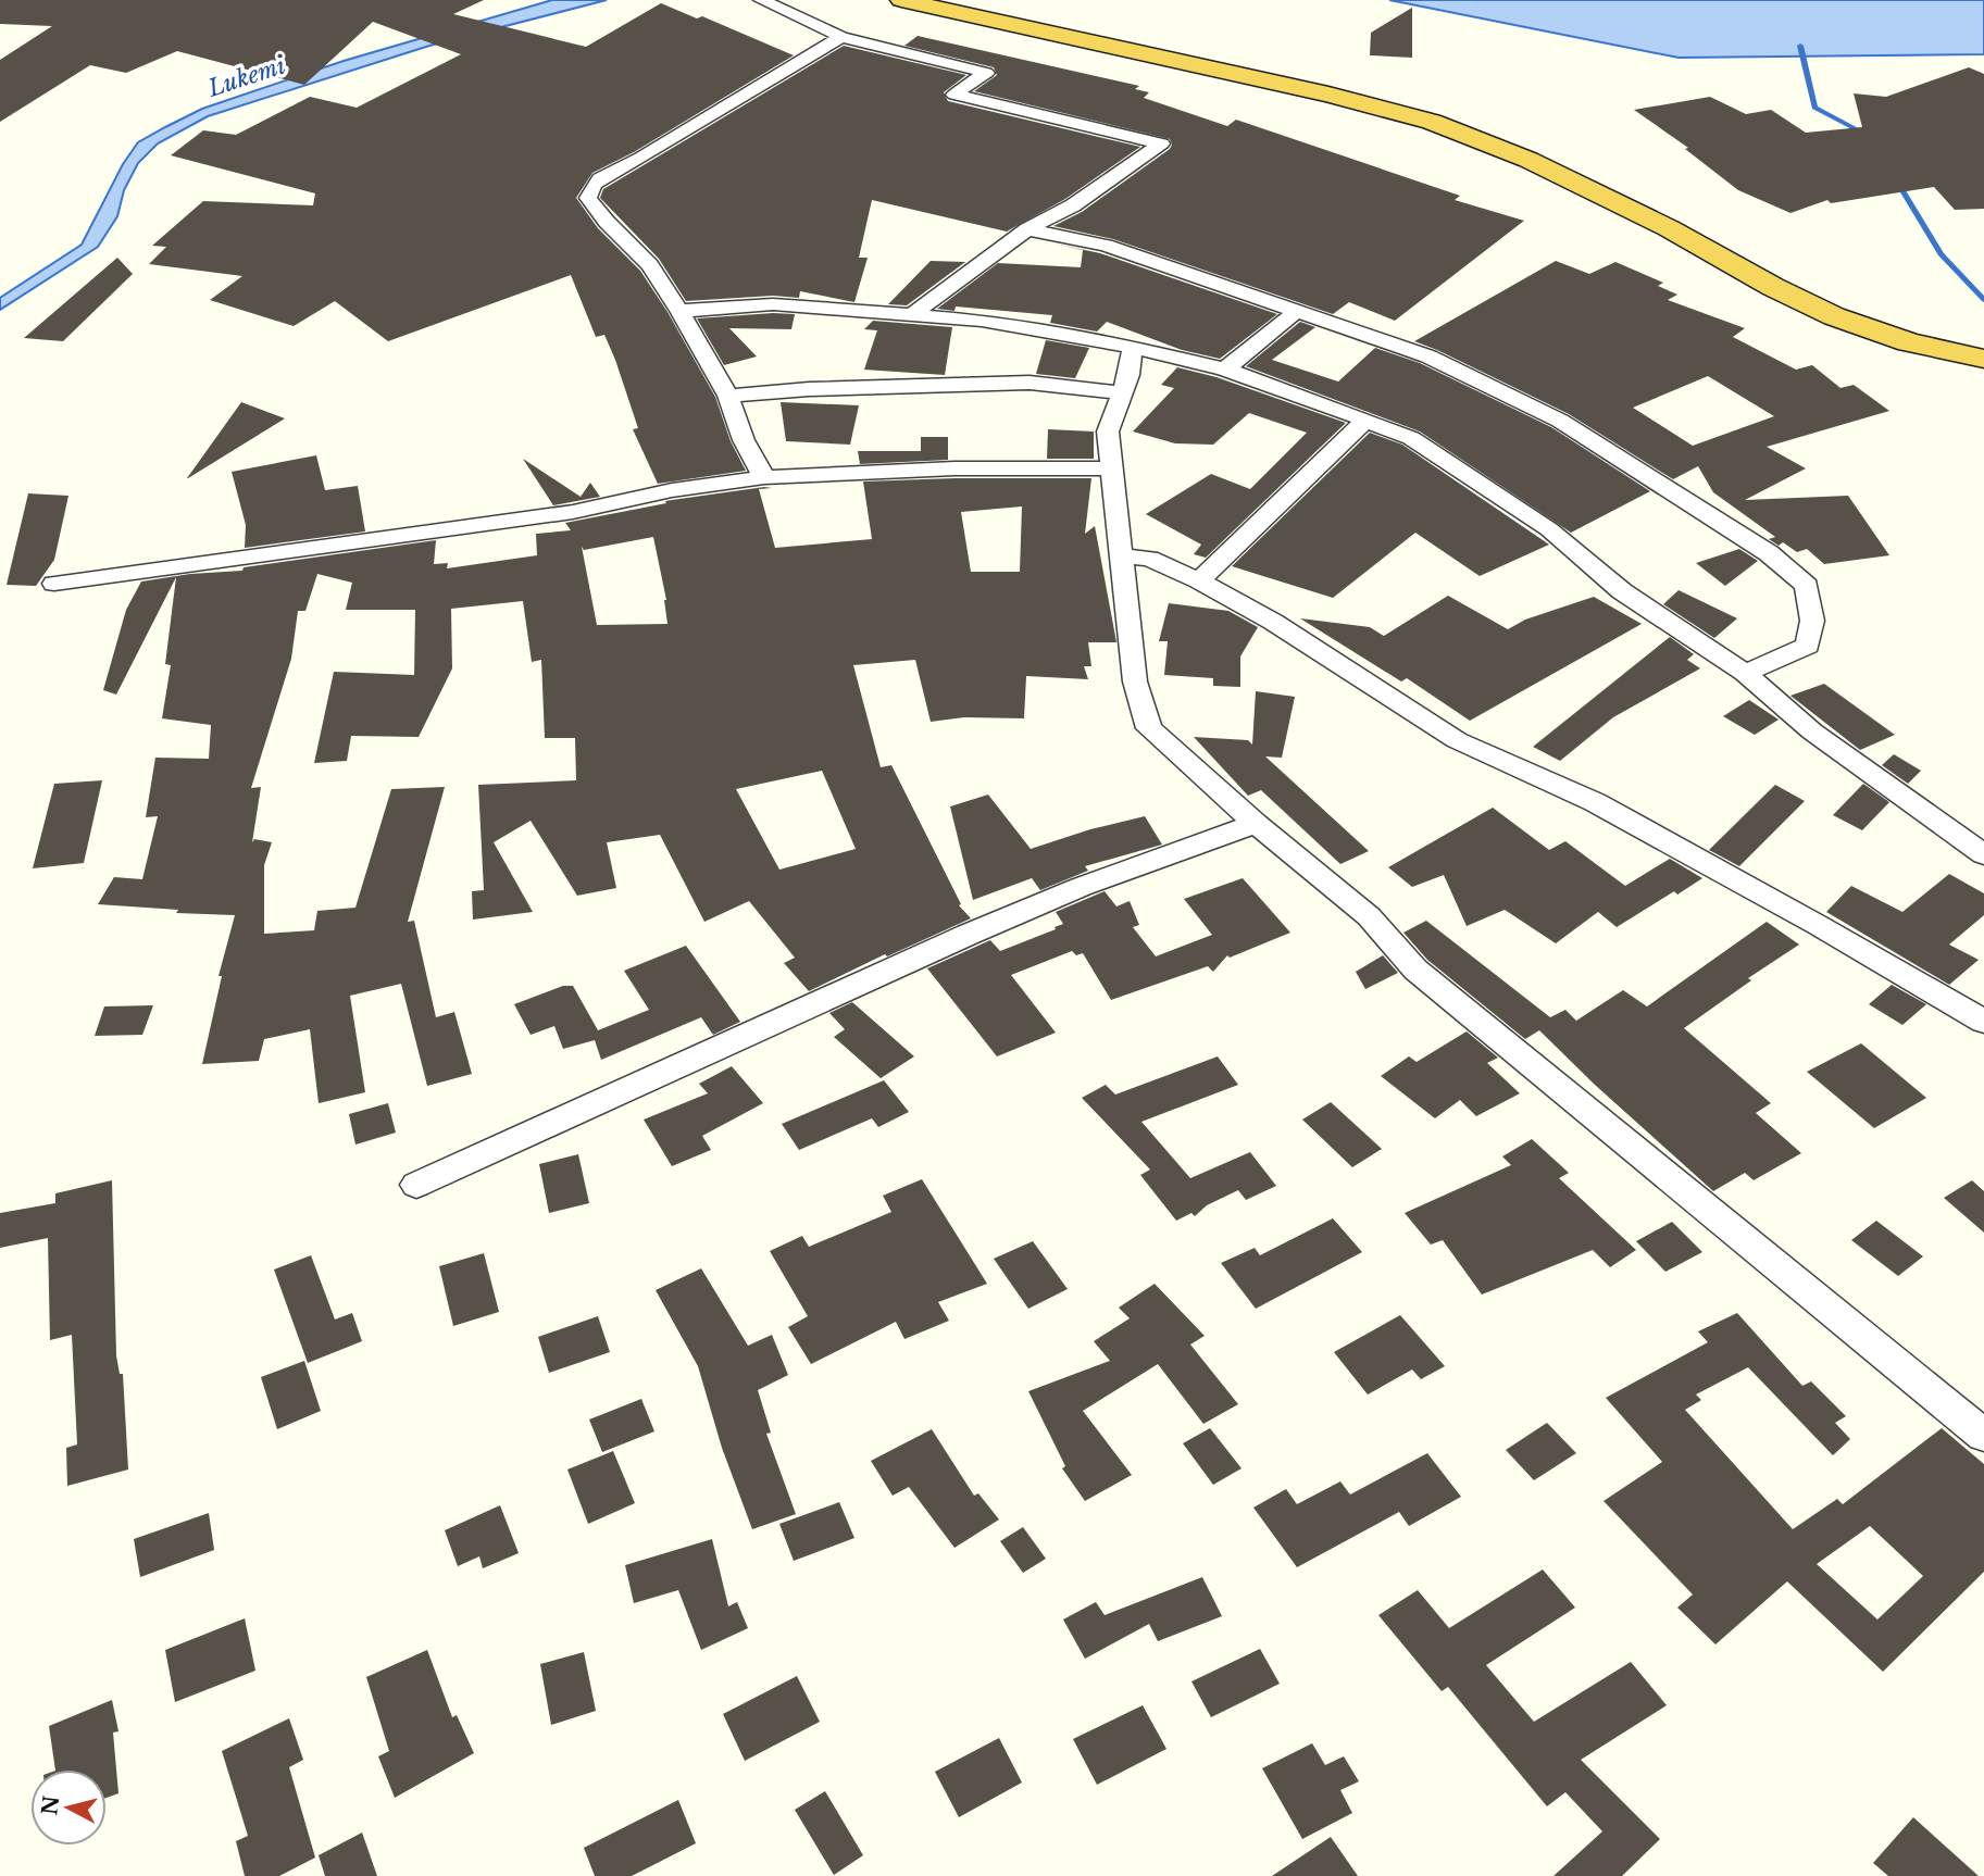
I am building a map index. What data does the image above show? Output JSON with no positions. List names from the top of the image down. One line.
{"water":["Lukemi"],"north":"left"}
